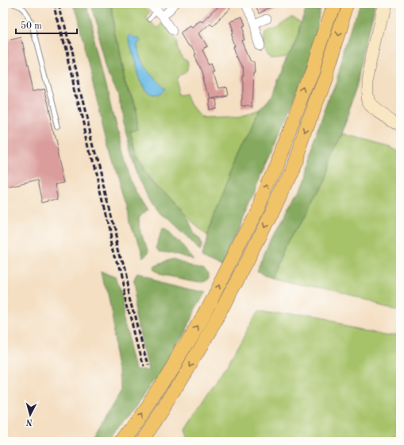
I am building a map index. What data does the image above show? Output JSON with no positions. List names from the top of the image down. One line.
{"scale_bar":"50 m","north":"bottom"}
